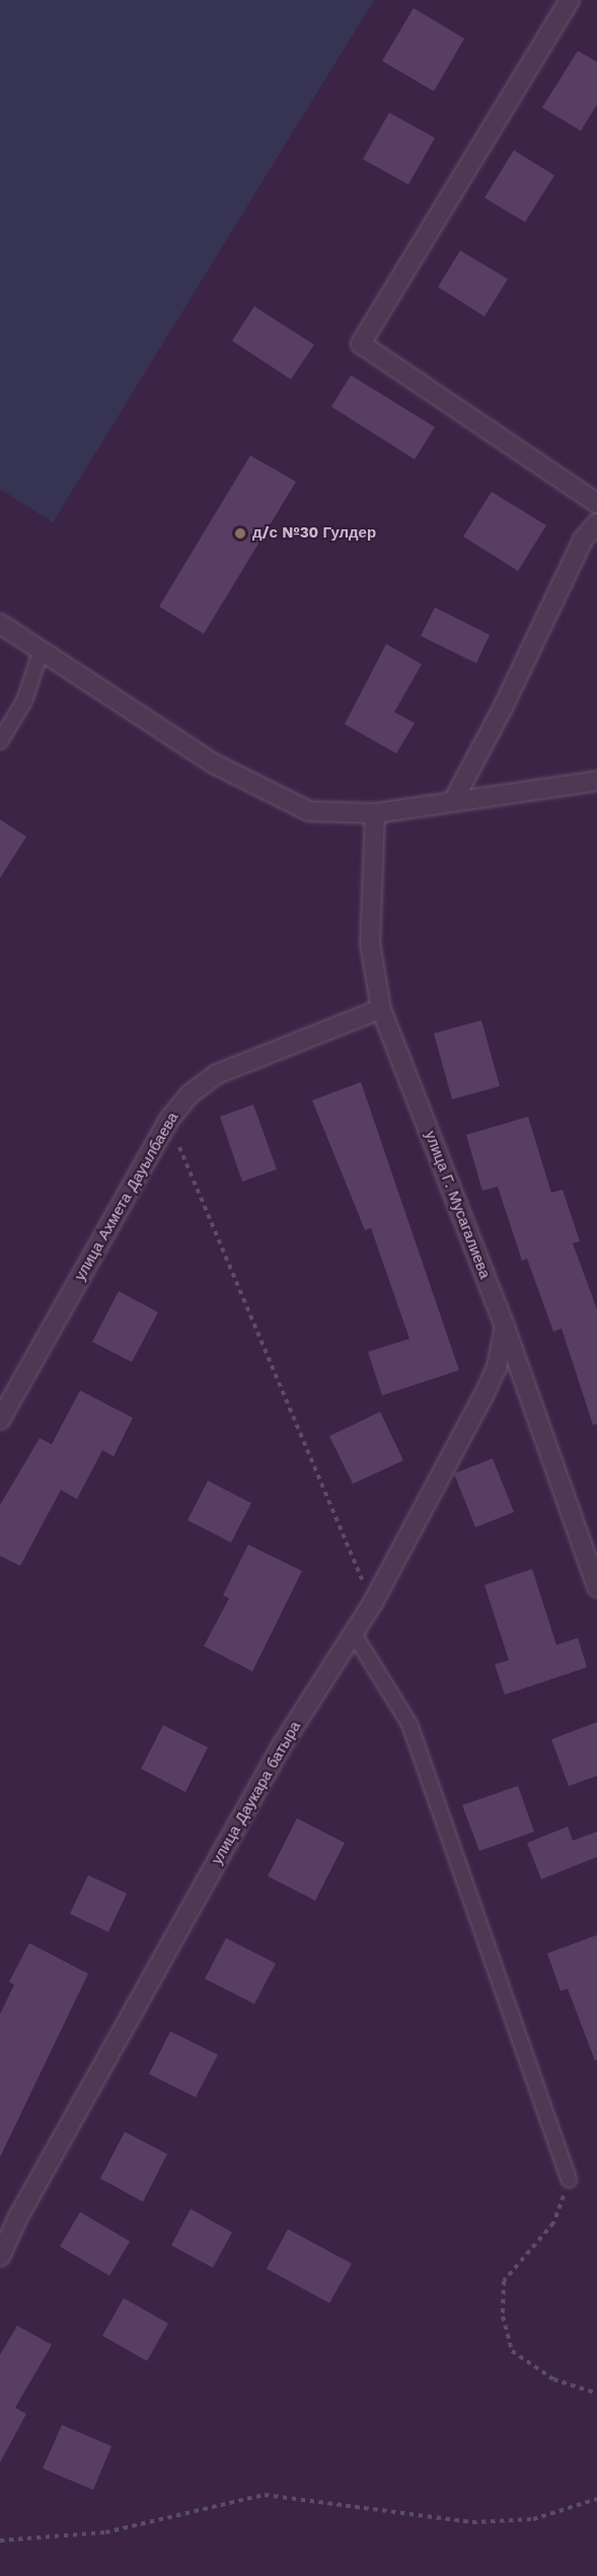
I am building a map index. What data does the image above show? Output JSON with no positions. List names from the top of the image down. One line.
{"streets":{"street":["улица Ахмета Дауылбаева","улица Г. Мусагалиева","улица Даукара батыра"]},"crossings":[["улица Ахмета Дауылбаева","улица Г. Мусагалиева"],["улица Г. Мусагалиева","улица Даукара батыра"]],"places":["д/с №30 Гулдер"]}
